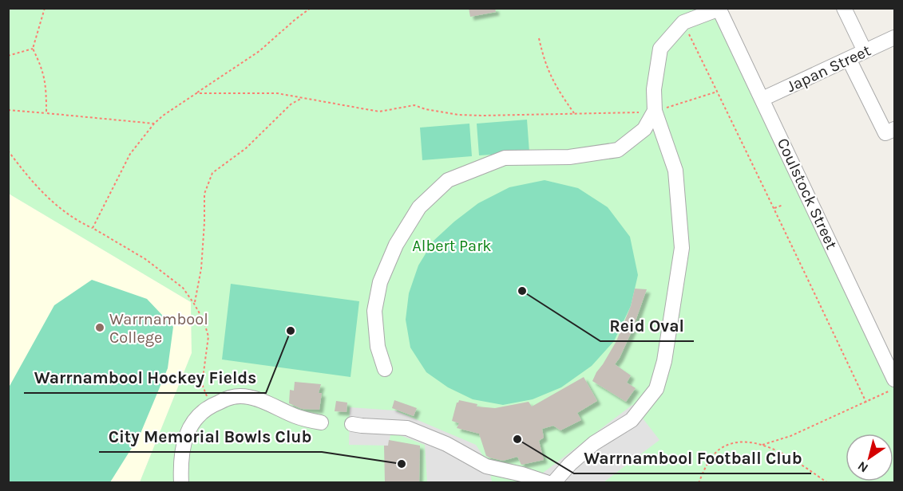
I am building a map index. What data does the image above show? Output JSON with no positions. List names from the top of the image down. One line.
{"streets":{"street":["Japan Street","Coulstock Street"]},"crossings":[["Japan Street","Coulstock Street"]],"parks":["Albert Park"],"places":["Reid Oval","Warrnambool College","Warrnambool Hockey Fields","Warrnambool Football Club","City Memorial Bowls Club"],"north":"bottom left"}
